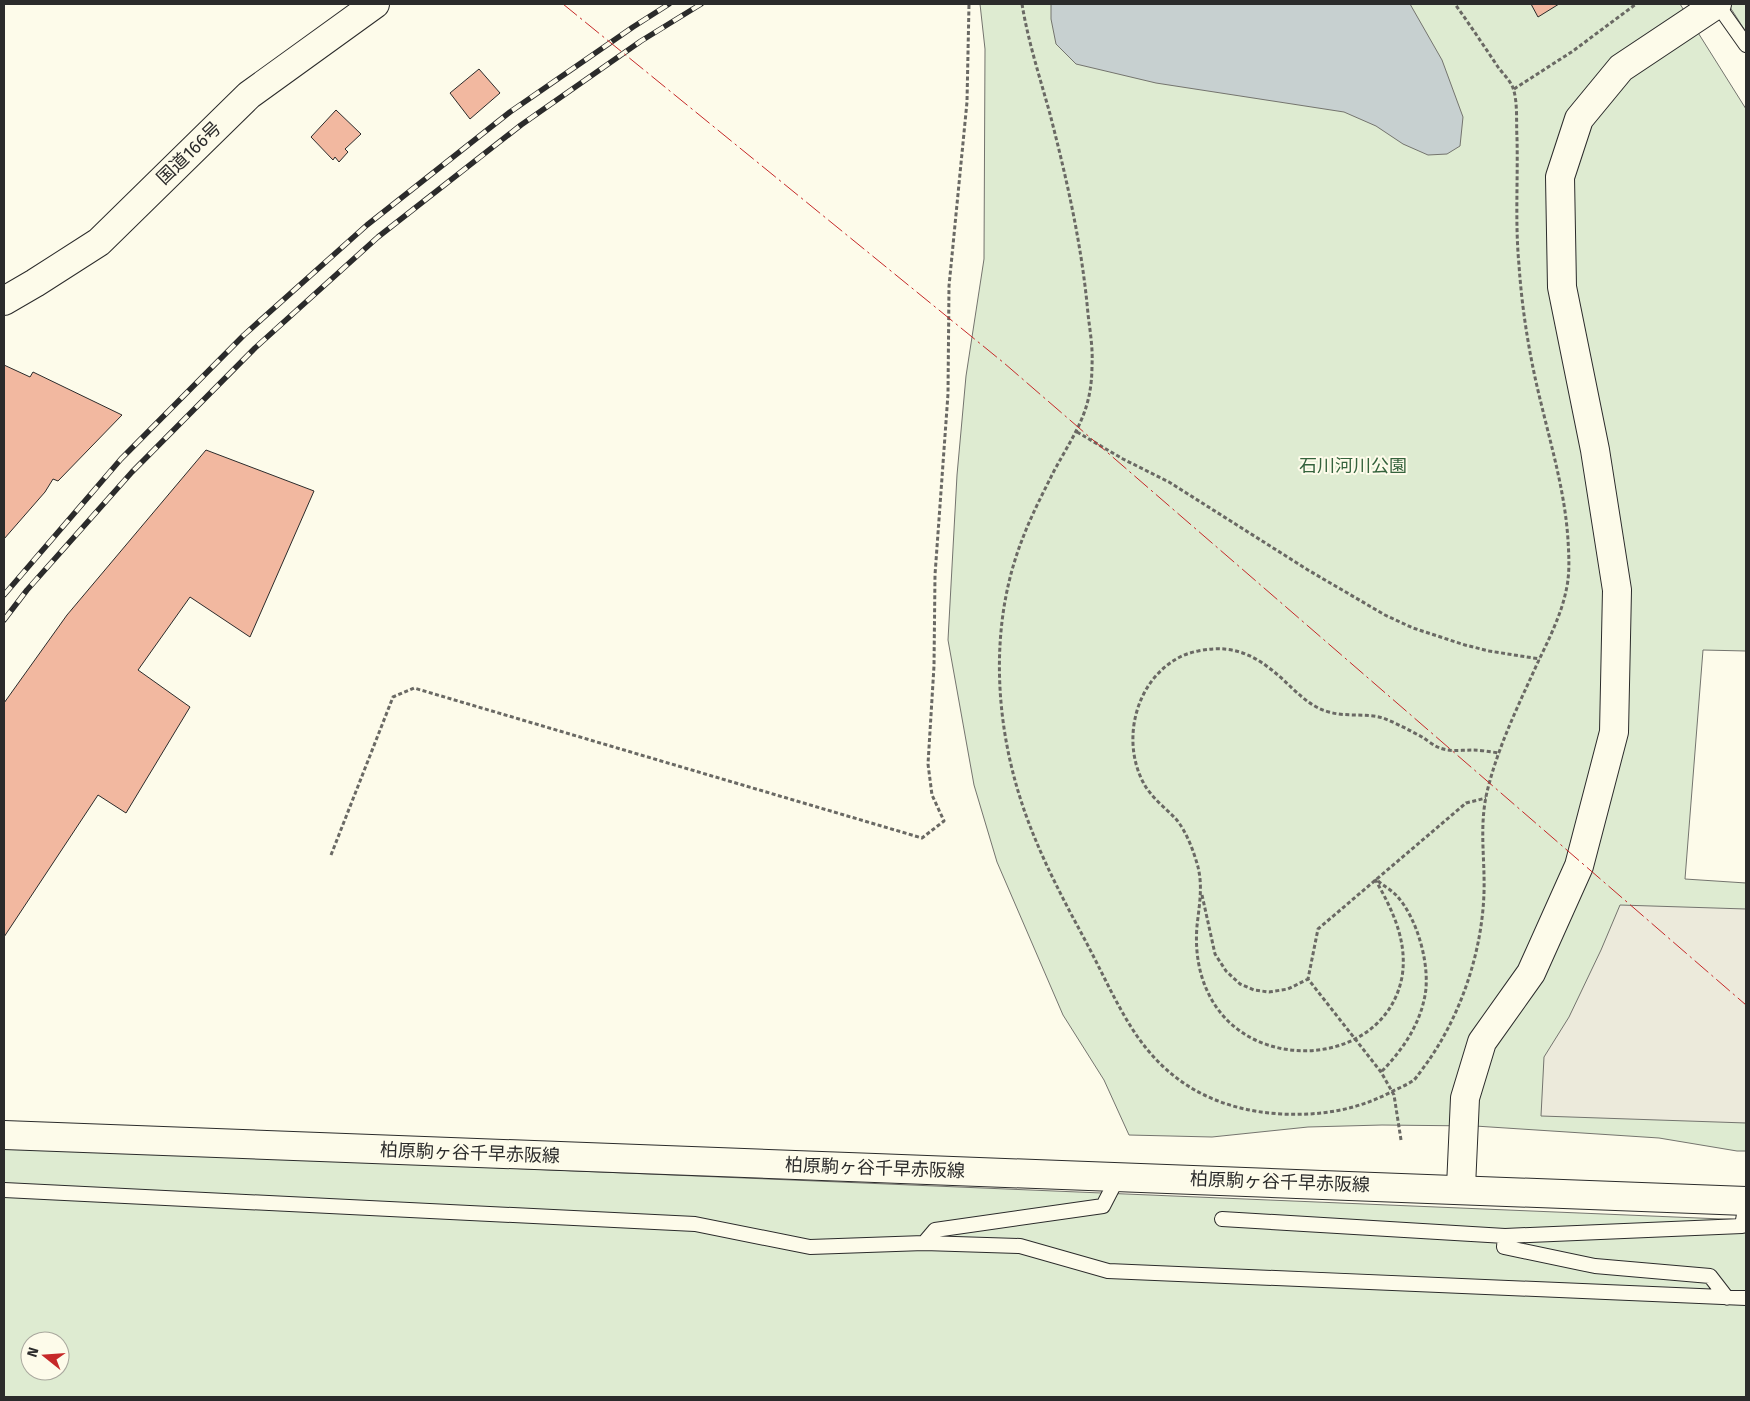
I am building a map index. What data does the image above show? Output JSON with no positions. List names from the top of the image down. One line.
{"streets":{"main road":["国道166号","柏原駒ヶ谷千早赤阪線"]},"parks":["石川河川公園"],"north":"left"}
